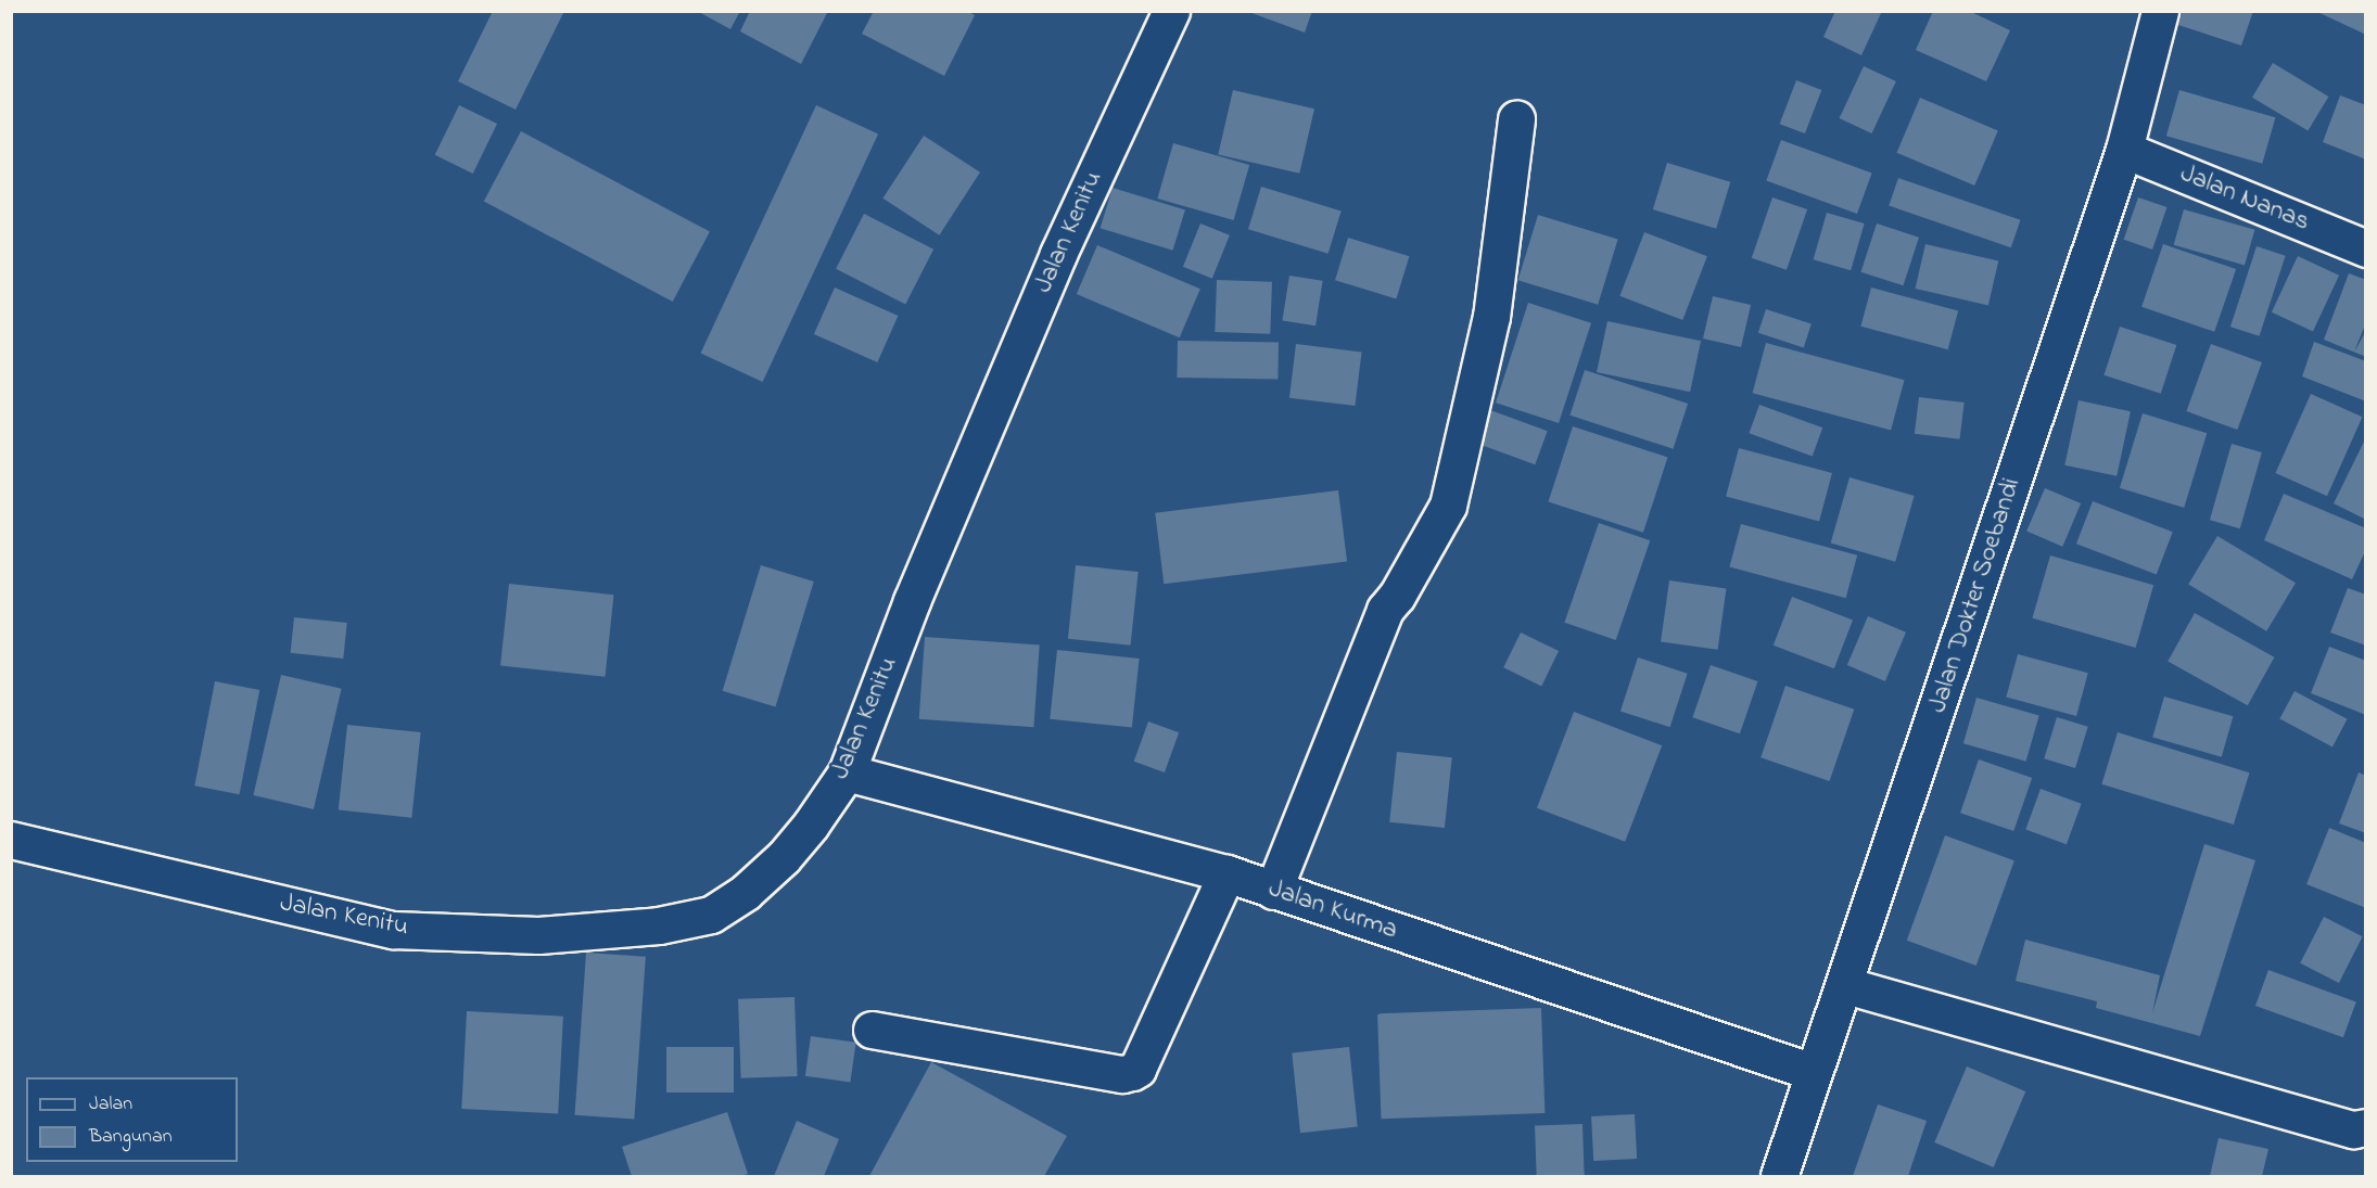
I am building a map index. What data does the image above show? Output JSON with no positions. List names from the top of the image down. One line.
{"streets":{"street":["Jalan Nanas","Jalan Kenitu","Jalan Dokter Soebandi","Jalan Kurma"]},"crossings":[["Jalan Nanas","Jalan Dokter Soebandi"],["Jalan Kenitu","Jalan Kurma"],["Jalan Dokter Soebandi","Jalan Kurma"]],"legend":["Jalan","Bangunan"]}
